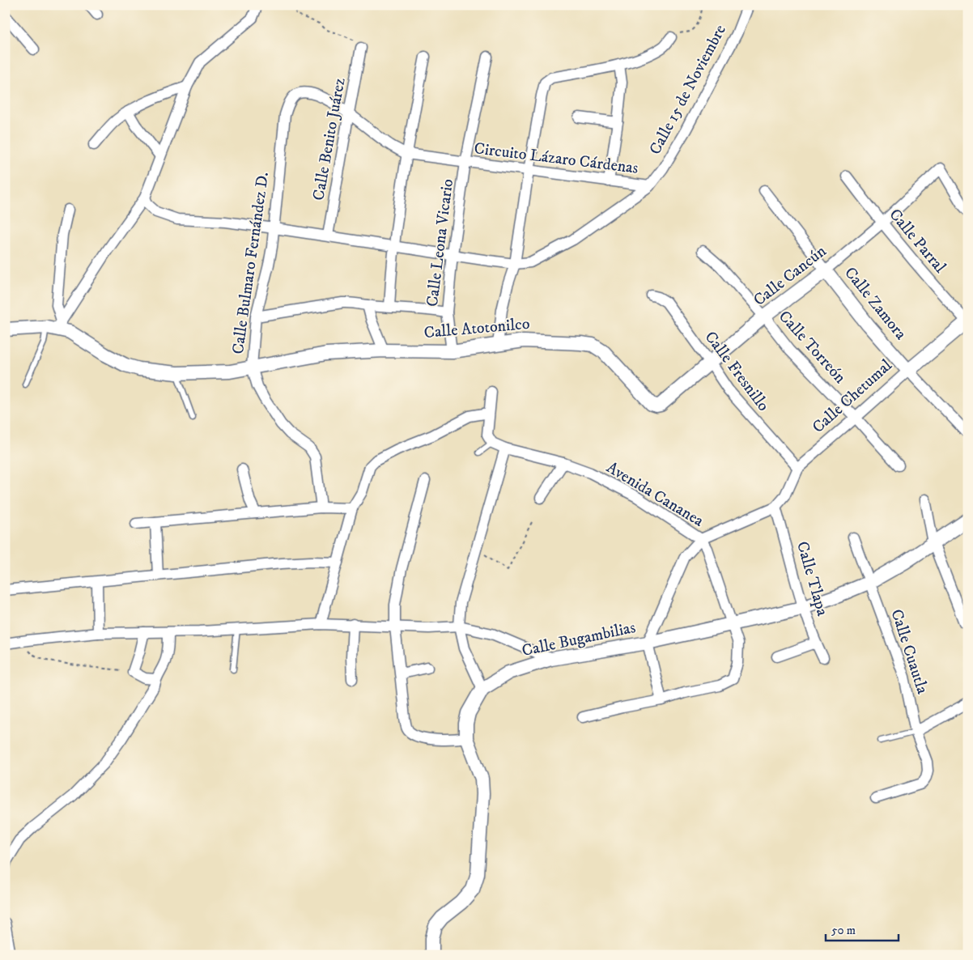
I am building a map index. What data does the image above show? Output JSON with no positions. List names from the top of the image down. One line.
{"streets":{"street":["Calle 15 de Noviembre","Calle Benito Juárez","Circuito Lázaro Cárdenas","Calle Parral","Calle Leona Vicario","Calle Bulmaro Fernández D.","Calle Cancún","Calle Zamora","Calle Atotonilco","Calle Torreón","Calle Fresnillo","Calle Chetumal","Avenida Cananea","Calle Tlapa","Calle Bugambilias","Calle Cuautla"]},"crossings":[["Calle 15 de Noviembre","Circuito Lázaro Cárdenas"],["Calle Benito Juárez","Circuito Lázaro Cárdenas"],["Circuito Lázaro Cárdenas","Calle Leona Vicario"],["Circuito Lázaro Cárdenas","Calle Bulmaro Fernández D."],["Calle Parral","Calle Cancún"],["Calle Parral","Calle Chetumal"],["Calle Leona Vicario","Calle Atotonilco"],["Calle Bulmaro Fernández D.","Calle Atotonilco"],["Calle Cancún","Calle Zamora"],["Calle Cancún","Calle Atotonilco"],["Calle Cancún","Calle Torreón"],["Calle Cancún","Calle Fresnillo"],["Calle Zamora","Calle Chetumal"],["Calle Torreón","Calle Chetumal"],["Calle Fresnillo","Calle Chetumal"],["Avenida Cananea","Calle Bugambilias"],["Calle Tlapa","Calle Bugambilias"],["Calle Bugambilias","Calle Cuautla"]],"scale_bar":"50 m"}
